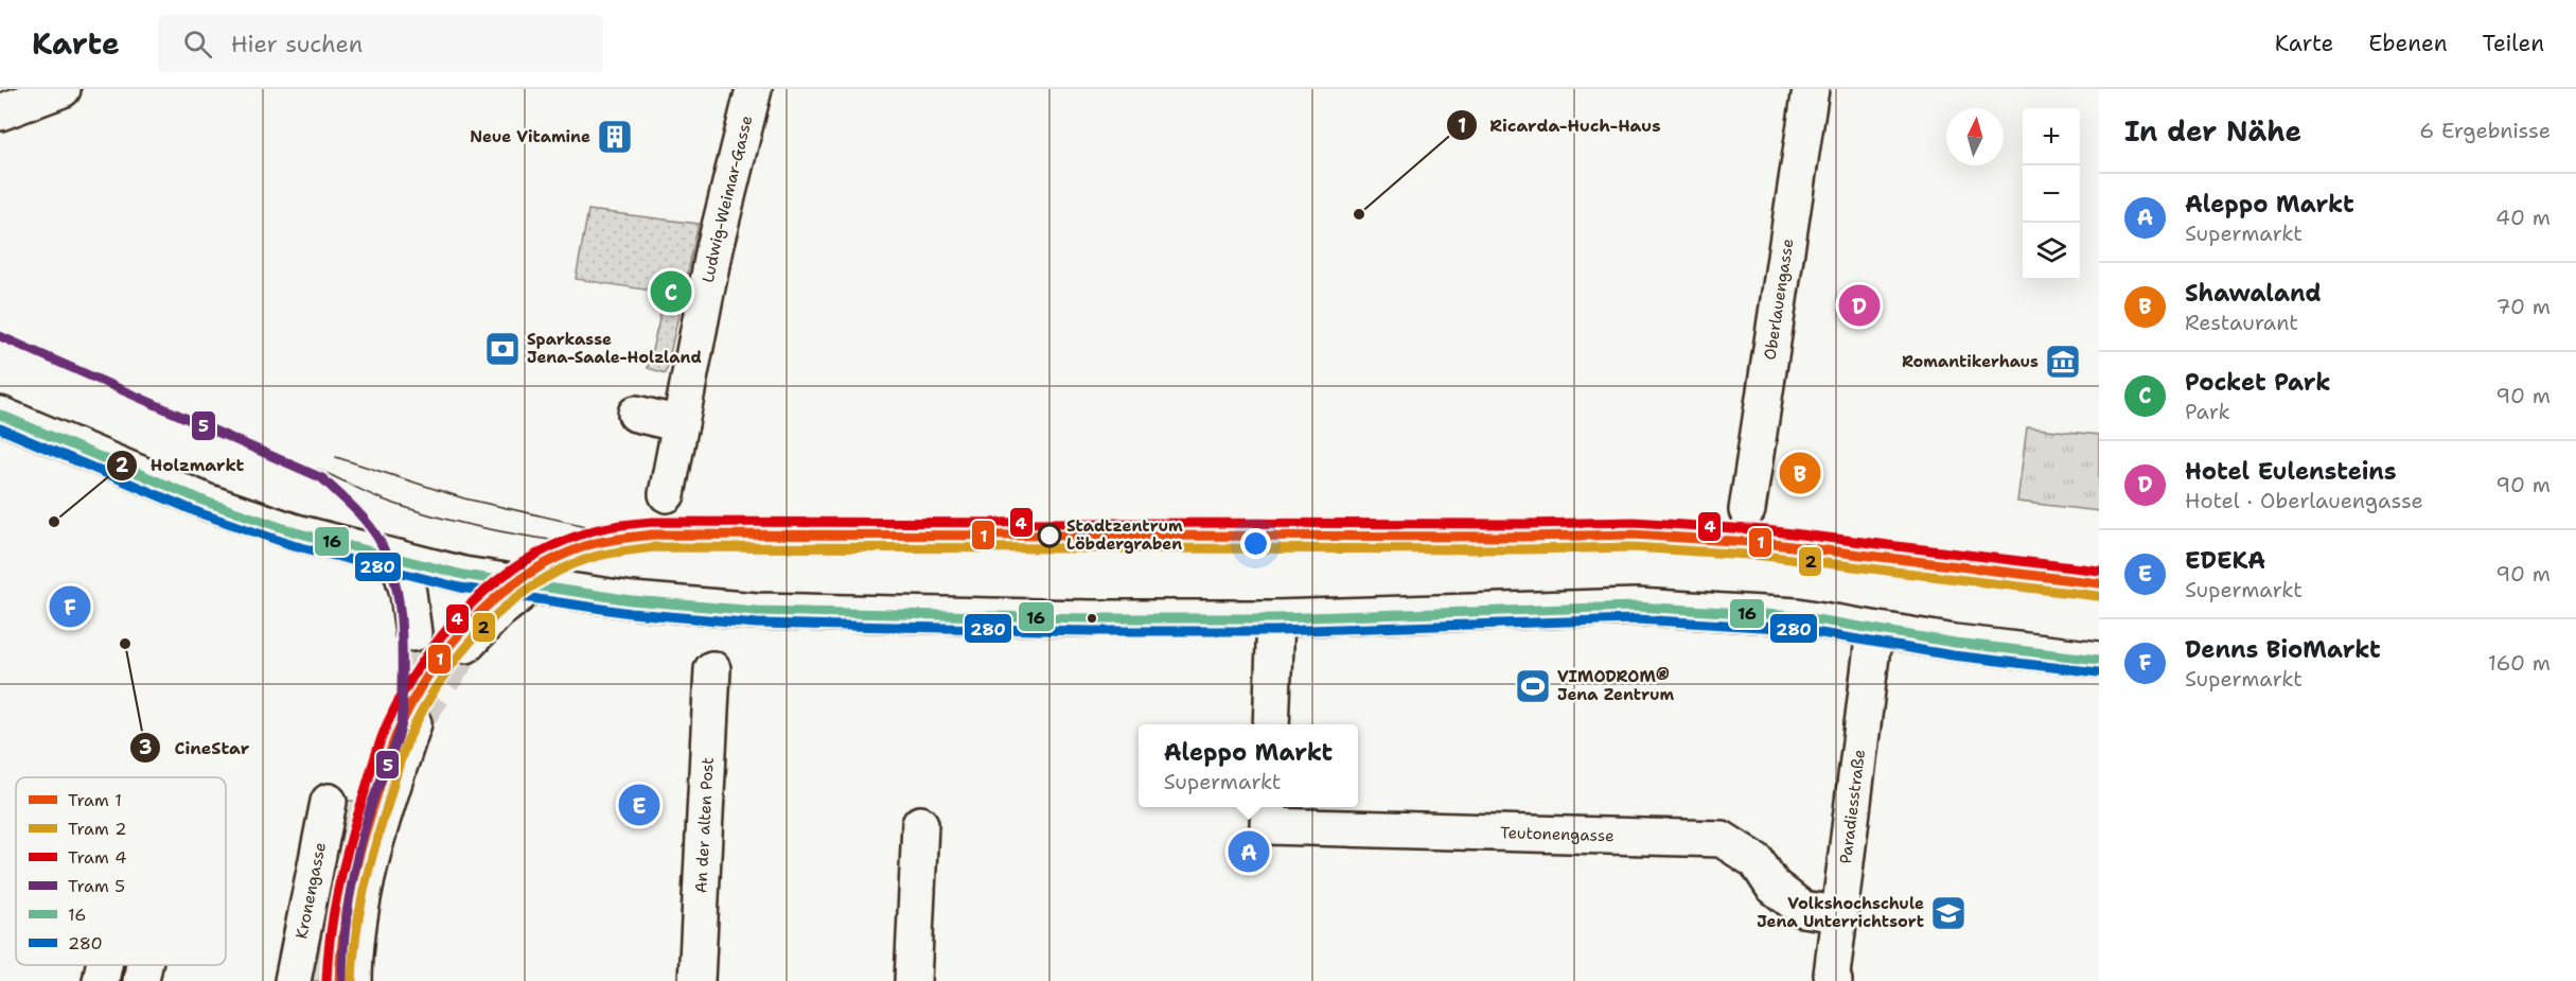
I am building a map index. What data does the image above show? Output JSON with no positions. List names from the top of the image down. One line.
{"streets":{"street":["Ludwig-Weimar-Gasse","Oberlauengasse","Paradiesstraße","An der alten Post","Teutonengasse","Kronengasse"]},"crossings":[["Paradiesstraße","Teutonengasse"]],"places":{"building":["Neue Vitamine"],"other":["Ricarda-Huch-Haus","Holzmarkt","Stadtzentrum Löbdergraben","CineStar"],"bank":["Sparkasse Jena-Saale-Holzland"],"museum":["Romantikerhaus"],"sports":["VIMODROM® Jena Zentrum"],"school or university":["Volkshochschule Jena Unterrichtsort"]},"lines":["tram line 5","transit line 16","transit line 280","tram line 4","tram line 1","tram line 2"],"legend":["Tram 1","Tram 2","Tram 4","Tram 5","16","280"],"north":"top","page":{"header":"Karte","search":"Hier suchen","nav":["Karte","Ebenen","Teilen"],"heading":["In der Nähe","6 Ergebnisse"],"map_buttons":["+","−"],"list":[{"mark":"A","name":"Aleppo Markt","note":"Supermarkt","value":"40 m"},{"mark":"B","name":"Shawaland","note":"Restaurant","value":"70 m"},{"mark":"C","name":"Pocket Park","note":"Park","value":"90 m"},{"mark":"D","name":"Hotel Eulensteins","note":"Hotel · Oberlauengasse","value":"90 m"},{"mark":"E","name":"EDEKA","note":"Supermarkt","value":"90 m"},{"mark":"F","name":"Denns BioMarkt","note":"Supermarkt","value":"160 m"}],"pins":["C","D","B","F","E","A"],"popup":["Aleppo Markt","Supermarkt"]}}
